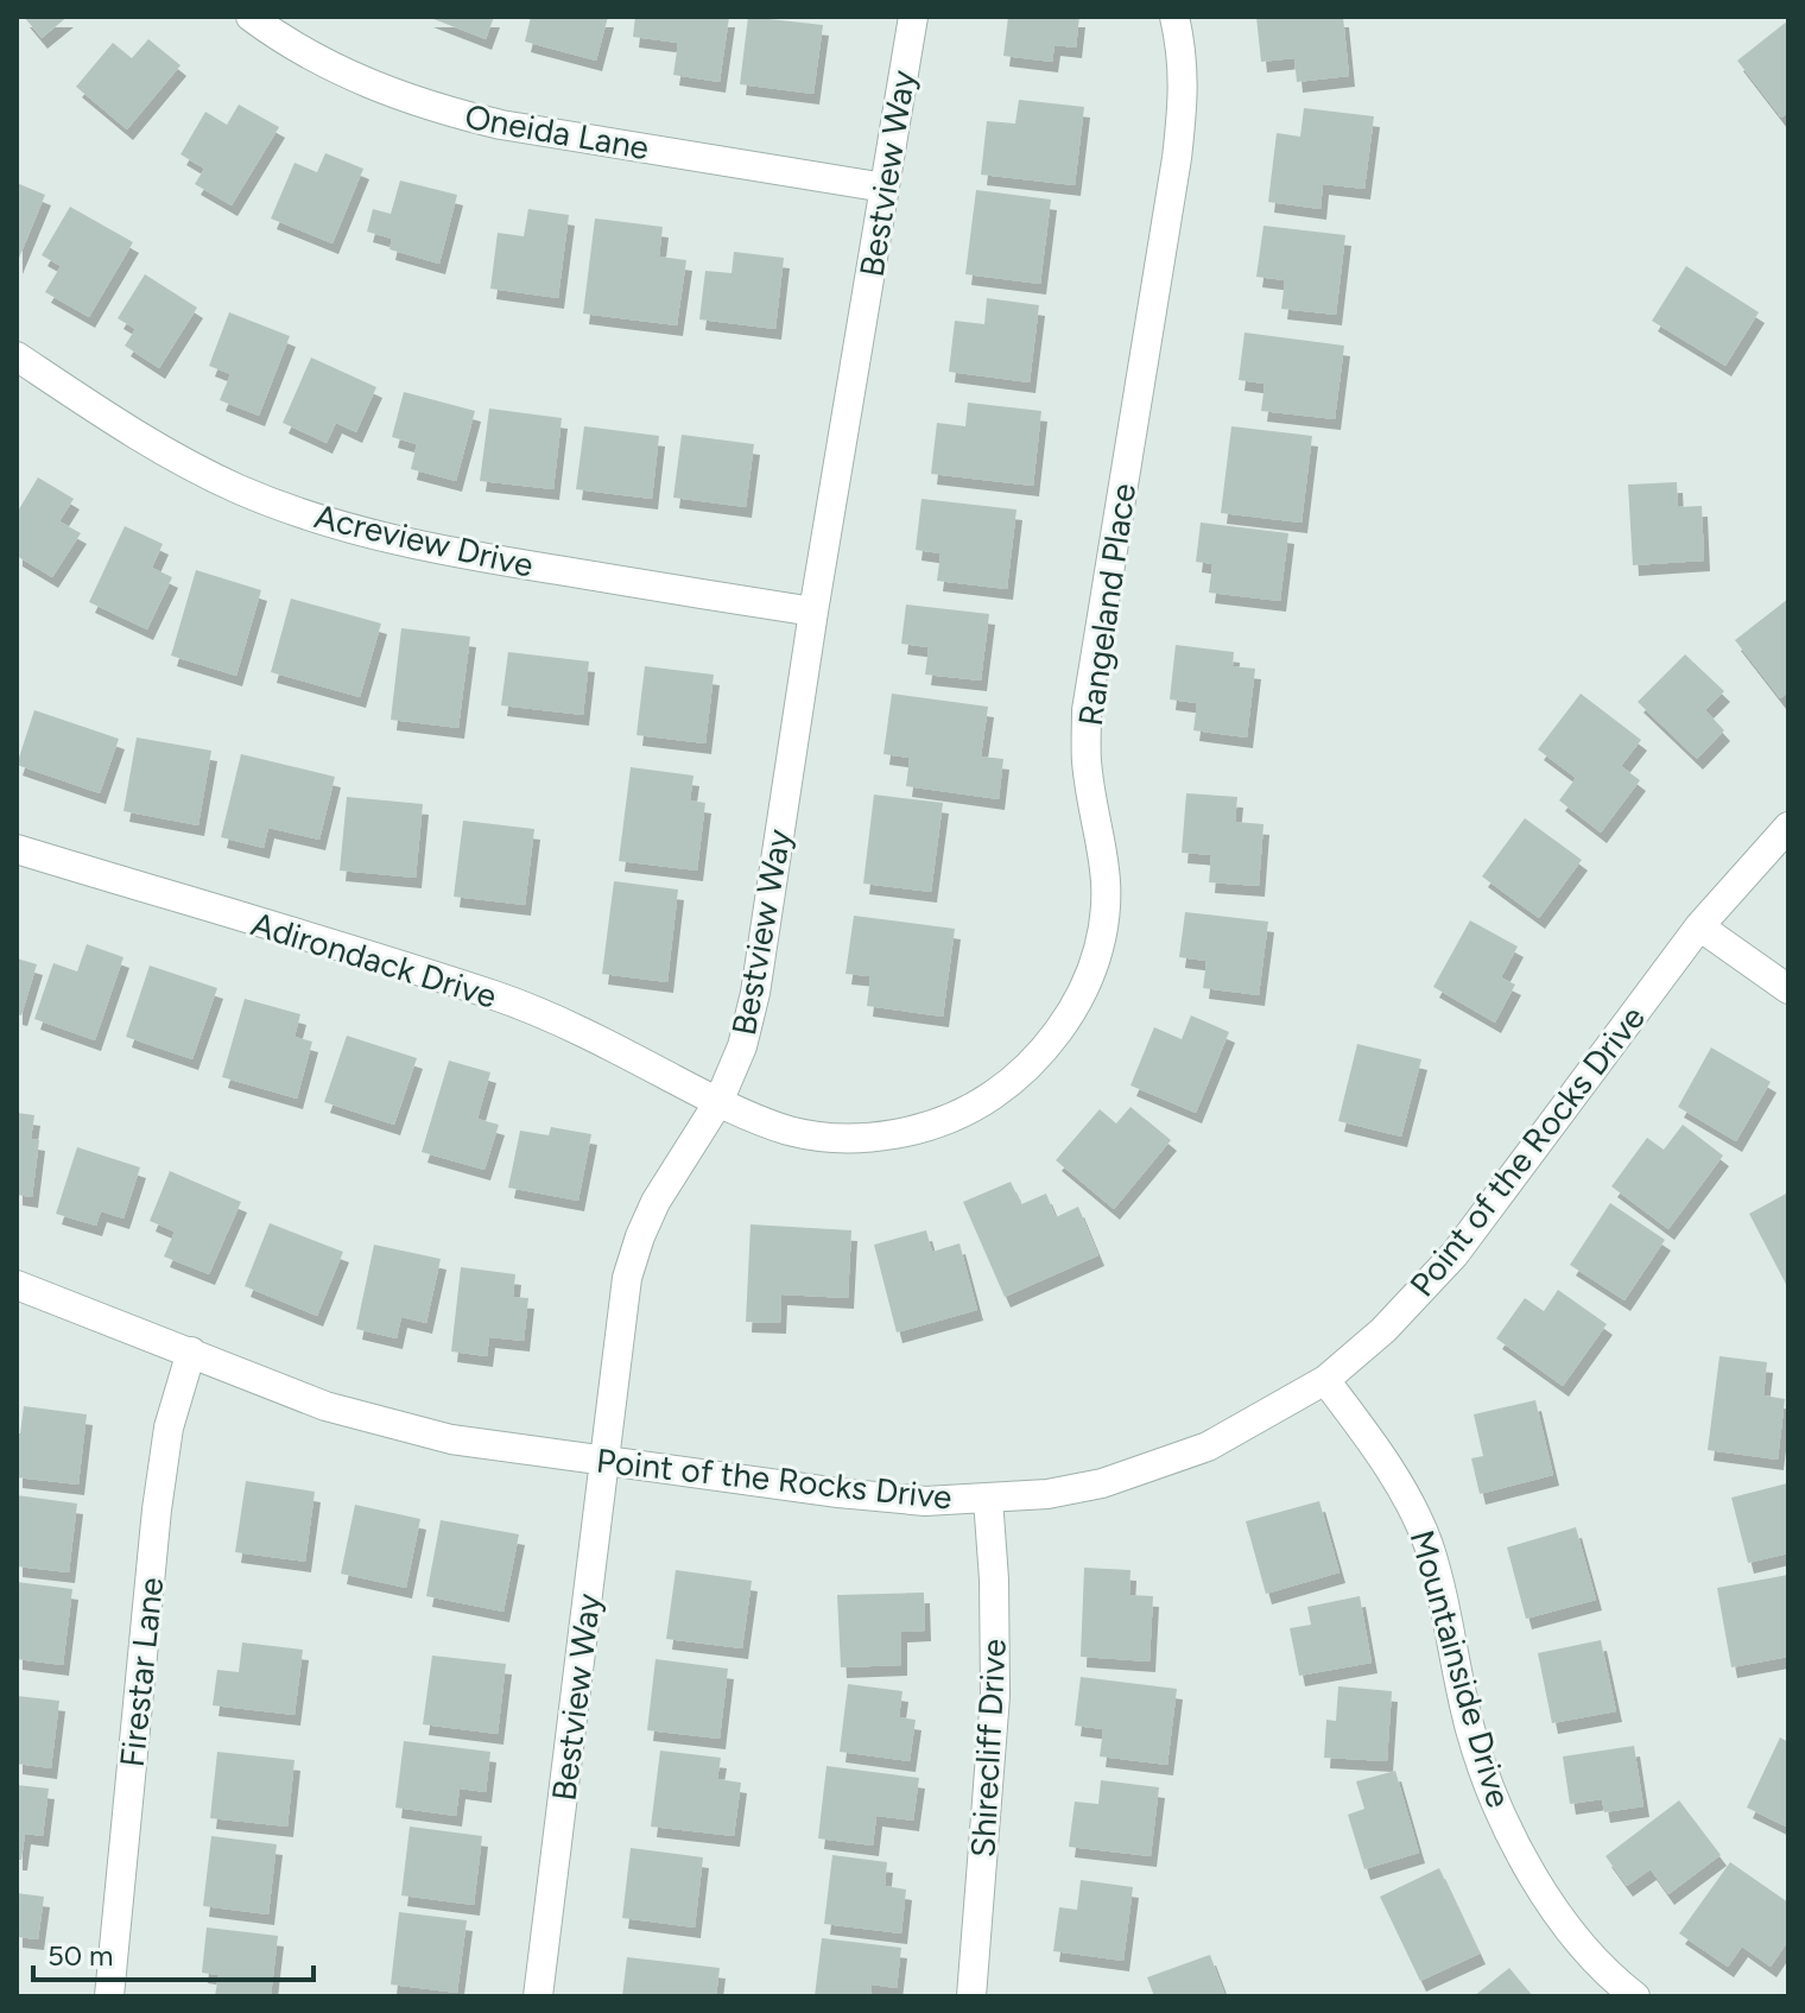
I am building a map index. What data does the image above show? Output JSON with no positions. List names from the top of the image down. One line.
{"streets":{"street":["Oneida Lane","Bestview Way","Acreview Drive","Rangeland Place","Adirondack Drive","Point of the Rocks Drive","Mountainside Drive","Firestar Lane","Shirecliff Drive"]},"crossings":[["Oneida Lane","Bestview Way"],["Bestview Way","Acreview Drive"],["Bestview Way","Rangeland Place"],["Bestview Way","Adirondack Drive"],["Bestview Way","Point of the Rocks Drive"],["Rangeland Place","Adirondack Drive"],["Point of the Rocks Drive","Mountainside Drive"],["Point of the Rocks Drive","Firestar Lane"],["Point of the Rocks Drive","Shirecliff Drive"]],"scale_bar":"50 m"}
